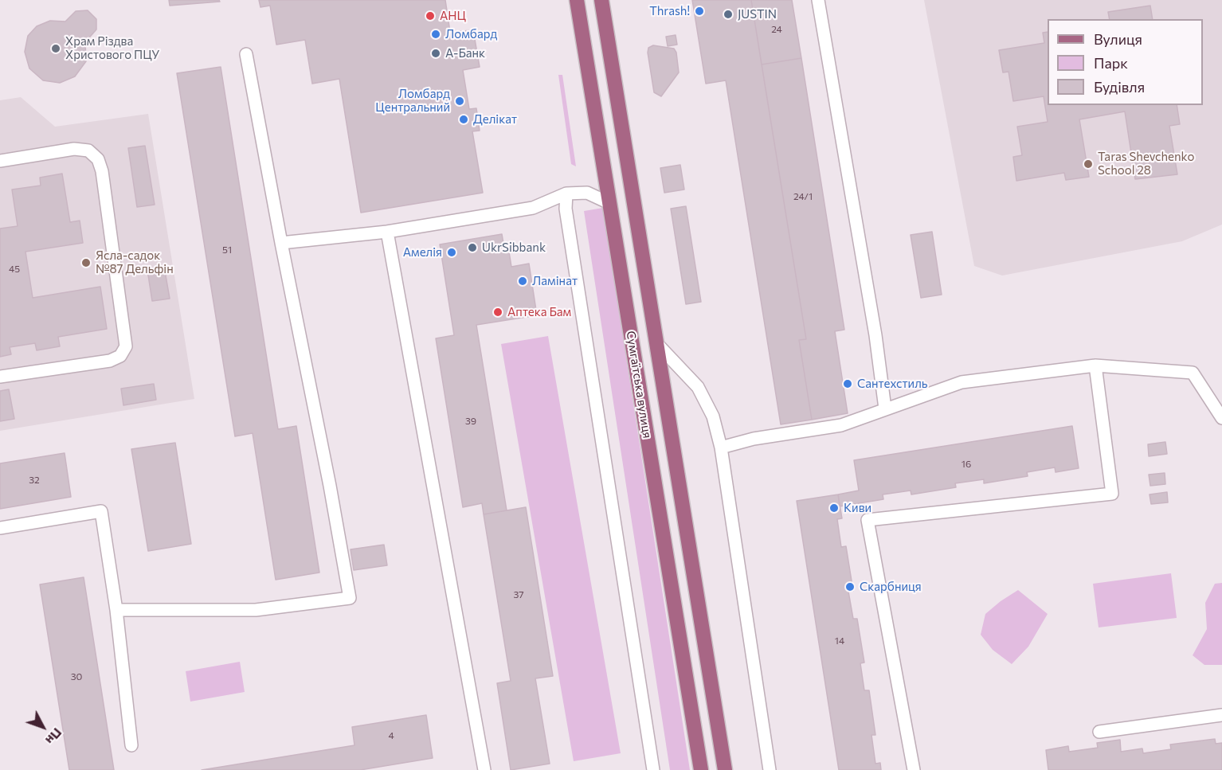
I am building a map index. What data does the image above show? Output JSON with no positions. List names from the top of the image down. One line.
{"streets":{"main road":["Сумгаїтська вулиця"]},"places":["Thrash!","JUSTIN","АНЦ","Ломбард","Храм Різдва Христового ПЦУ","А-Банк","Ломбард Центральний","Делікат","Taras Shevchenko School 28","UkrSibbank","Амелія","Ясла-садок №87 Дельфін","Ламінат","Аптека Бам","Сантехстиль","Киви","Скарбниця"],"house_numbers":["24","24/1","51","45","39","16","32","37","14","30","4"],"legend":["Вулиця","Парк","Будівля"],"north":"bottom right"}
